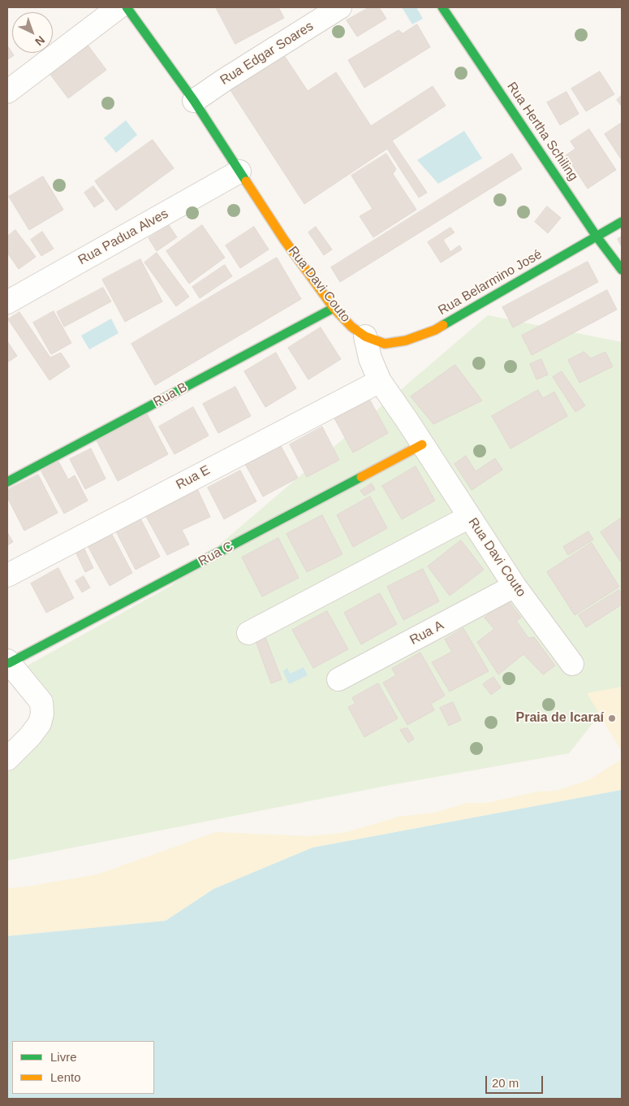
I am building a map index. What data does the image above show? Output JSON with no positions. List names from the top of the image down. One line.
{"streets":{"street":["Rua Edgar Soares","Rua Hertha Schiling","Rua Padua Alves","Rua Belarmino José","Rua Davi Couto","Rua B","Rua E","Rua C","Rua A"]},"crossings":[["Rua Edgar Soares","Rua Davi Couto"],["Rua Hertha Schiling","Rua Belarmino José"],["Rua Padua Alves","Rua Davi Couto"],["Rua Belarmino José","Rua Davi Couto"],["Rua Davi Couto","Rua B"],["Rua Davi Couto","Rua E"],["Rua Davi Couto","Rua C"],["Rua Davi Couto","Rua A"]],"places":["Praia de Icaraí"],"legend":["Livre","Lento"],"scale_bar":"20 m","north":"bottom right"}
